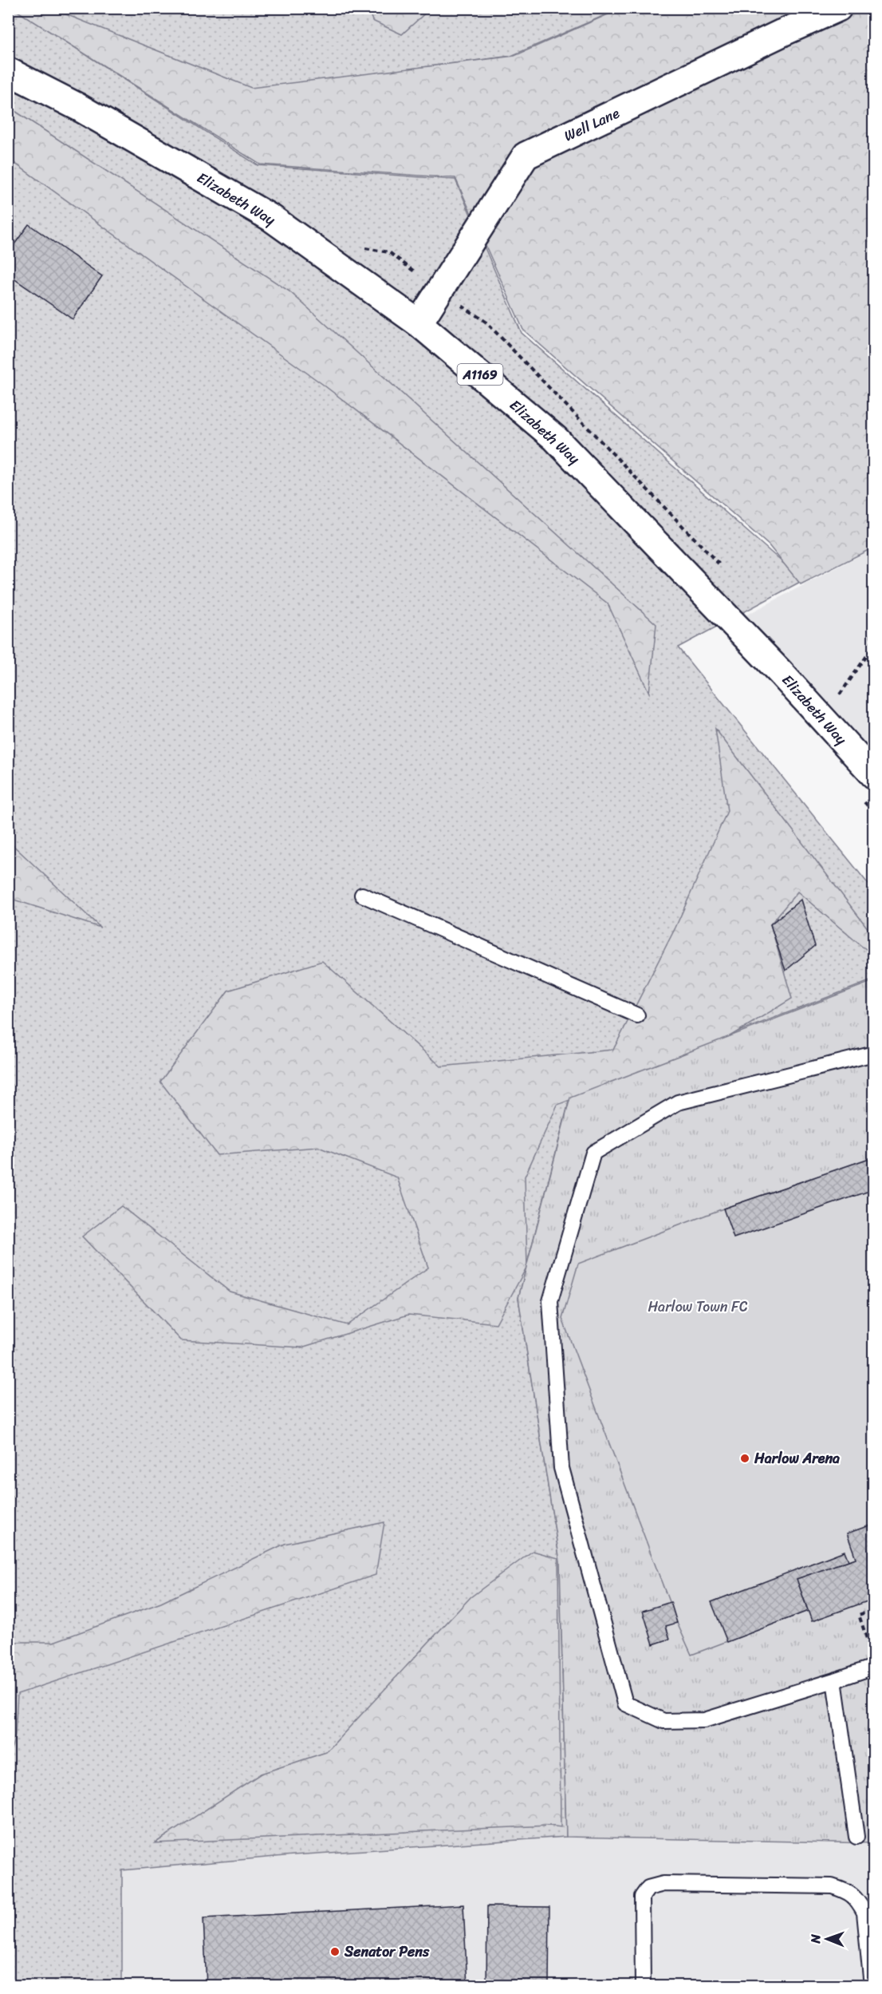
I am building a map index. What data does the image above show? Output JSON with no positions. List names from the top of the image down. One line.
{"streets":{"main road":["Well Lane","Elizabeth Way","A1169"]},"crossings":[["Well Lane","Elizabeth Way"]],"parks":["Harlow Town FC"],"places":["Harlow Arena","Senator Pens"],"north":"left"}
